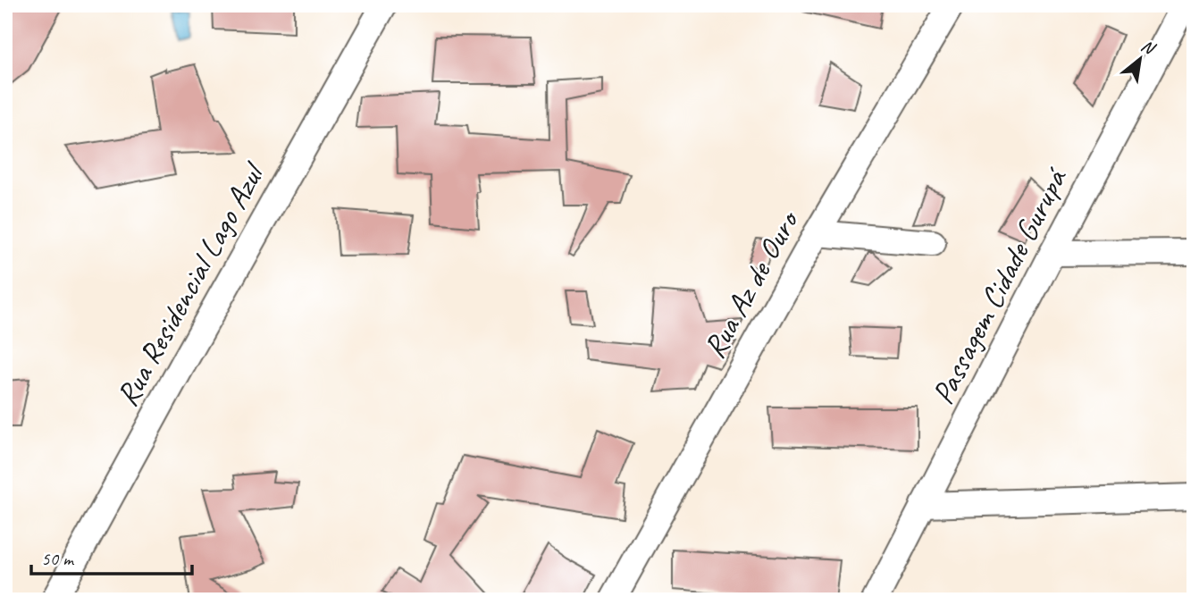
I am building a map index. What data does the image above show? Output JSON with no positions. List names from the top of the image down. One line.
{"streets":{"street":["Rua Az de Ouro","Rua Residencial Lago Azul","Passagem Cidade Gurupá"]},"scale_bar":"50 m","north":"top right"}
